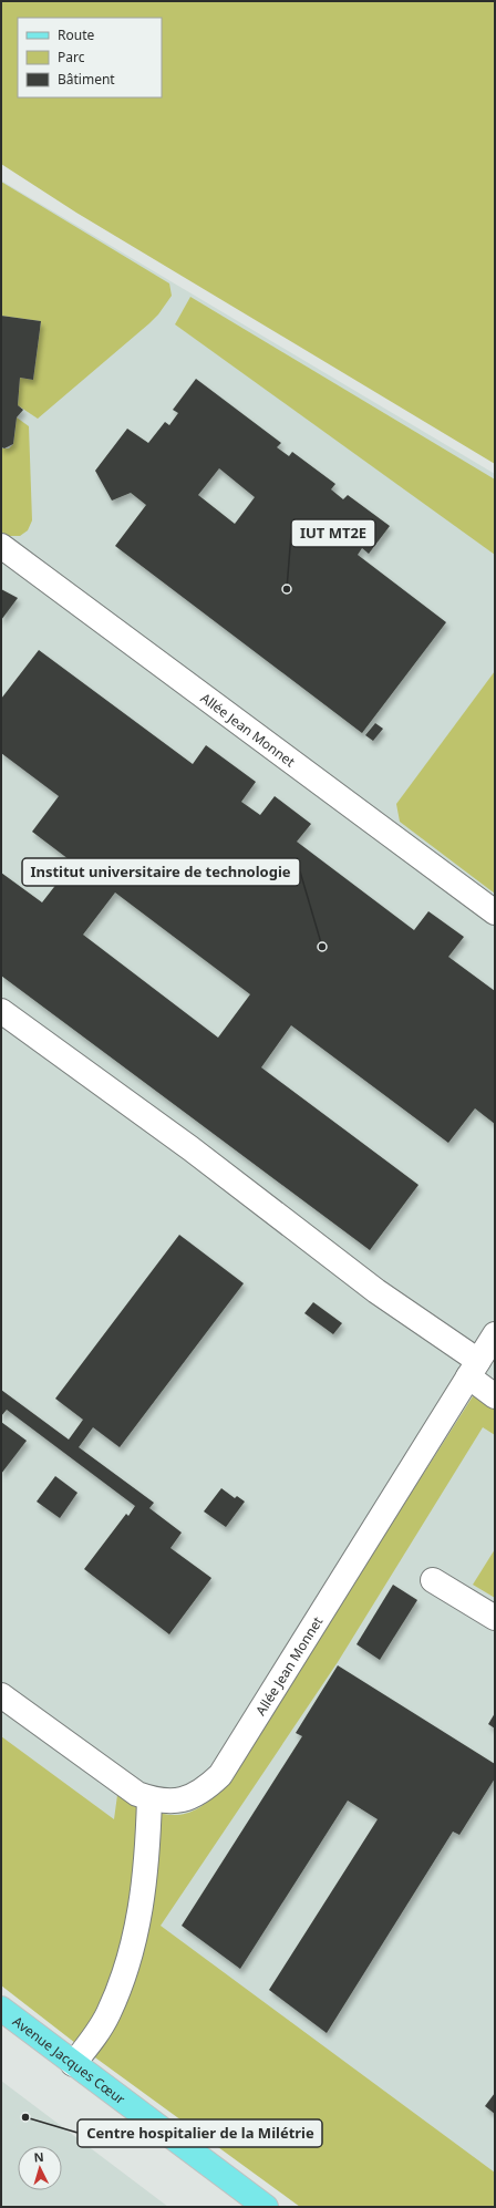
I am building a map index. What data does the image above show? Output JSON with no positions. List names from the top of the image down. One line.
{"streets":{"main road":["Avenue Jacques Cœur"],"lane":["Allée Jean Monnet"]},"places":["IUT MT2E","Institut universitaire de technologie","Centre hospitalier de la Milétrie"],"legend":["Route","Parc","Bâtiment"],"north":"top"}
